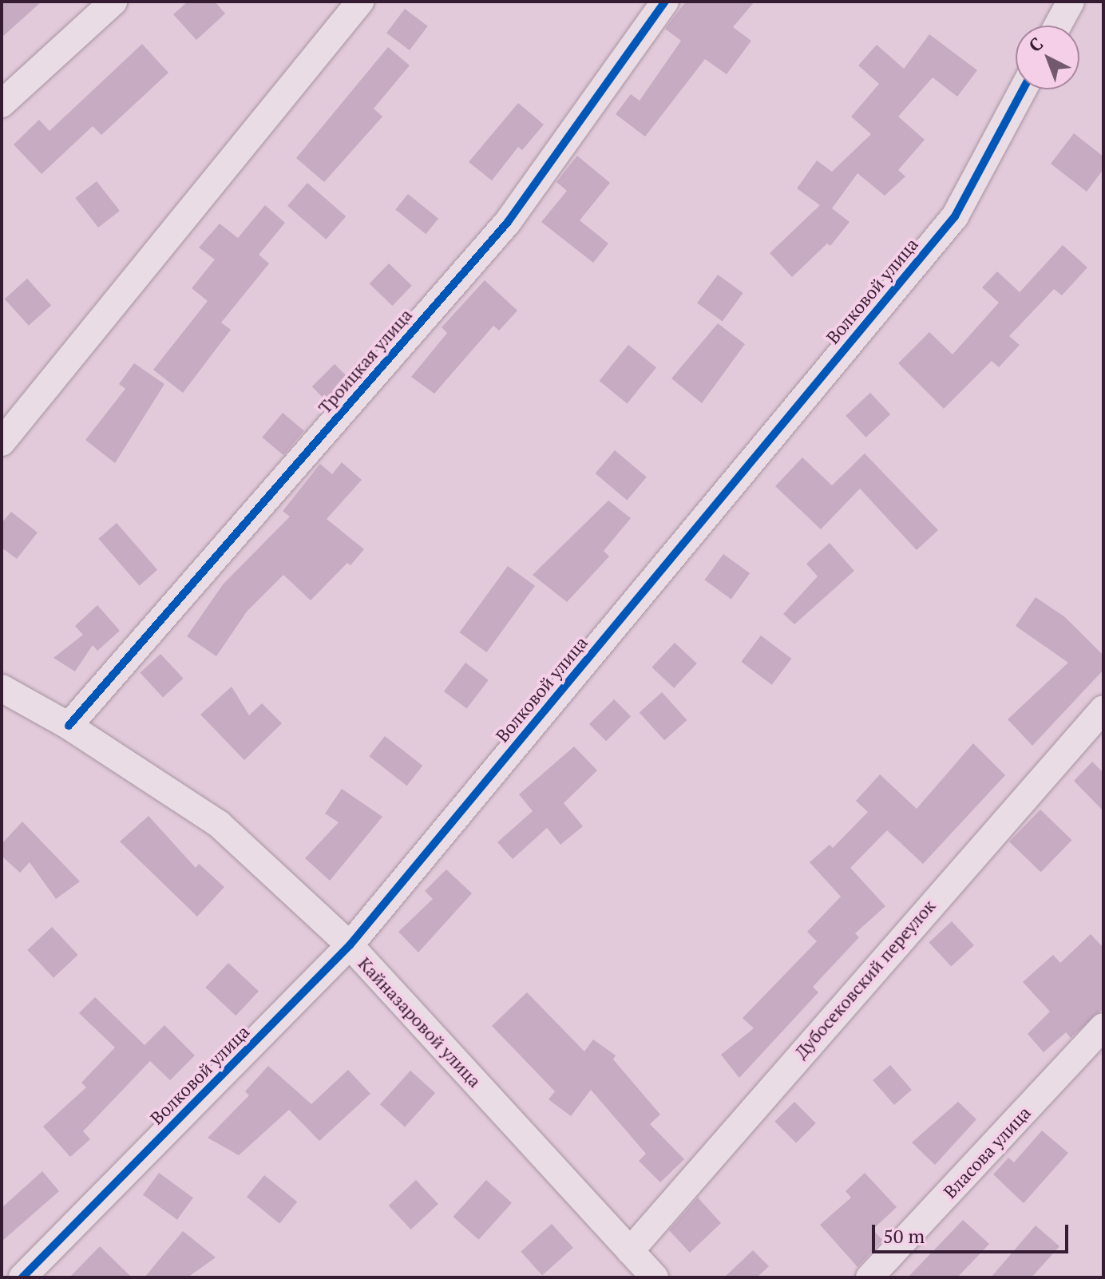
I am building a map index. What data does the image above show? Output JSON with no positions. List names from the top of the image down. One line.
{"streets":{"street":["Волковой улица","Троицкая улица","Дубосековский переулок","Кайназаровой улица","Власова улица"]},"crossings":[["Волковой улица","Кайназаровой улица"],["Троицкая улица","Кайназаровой улица"],["Дубосековский переулок","Кайназаровой улица"]],"scale_bar":"50 m","north":"top left"}
